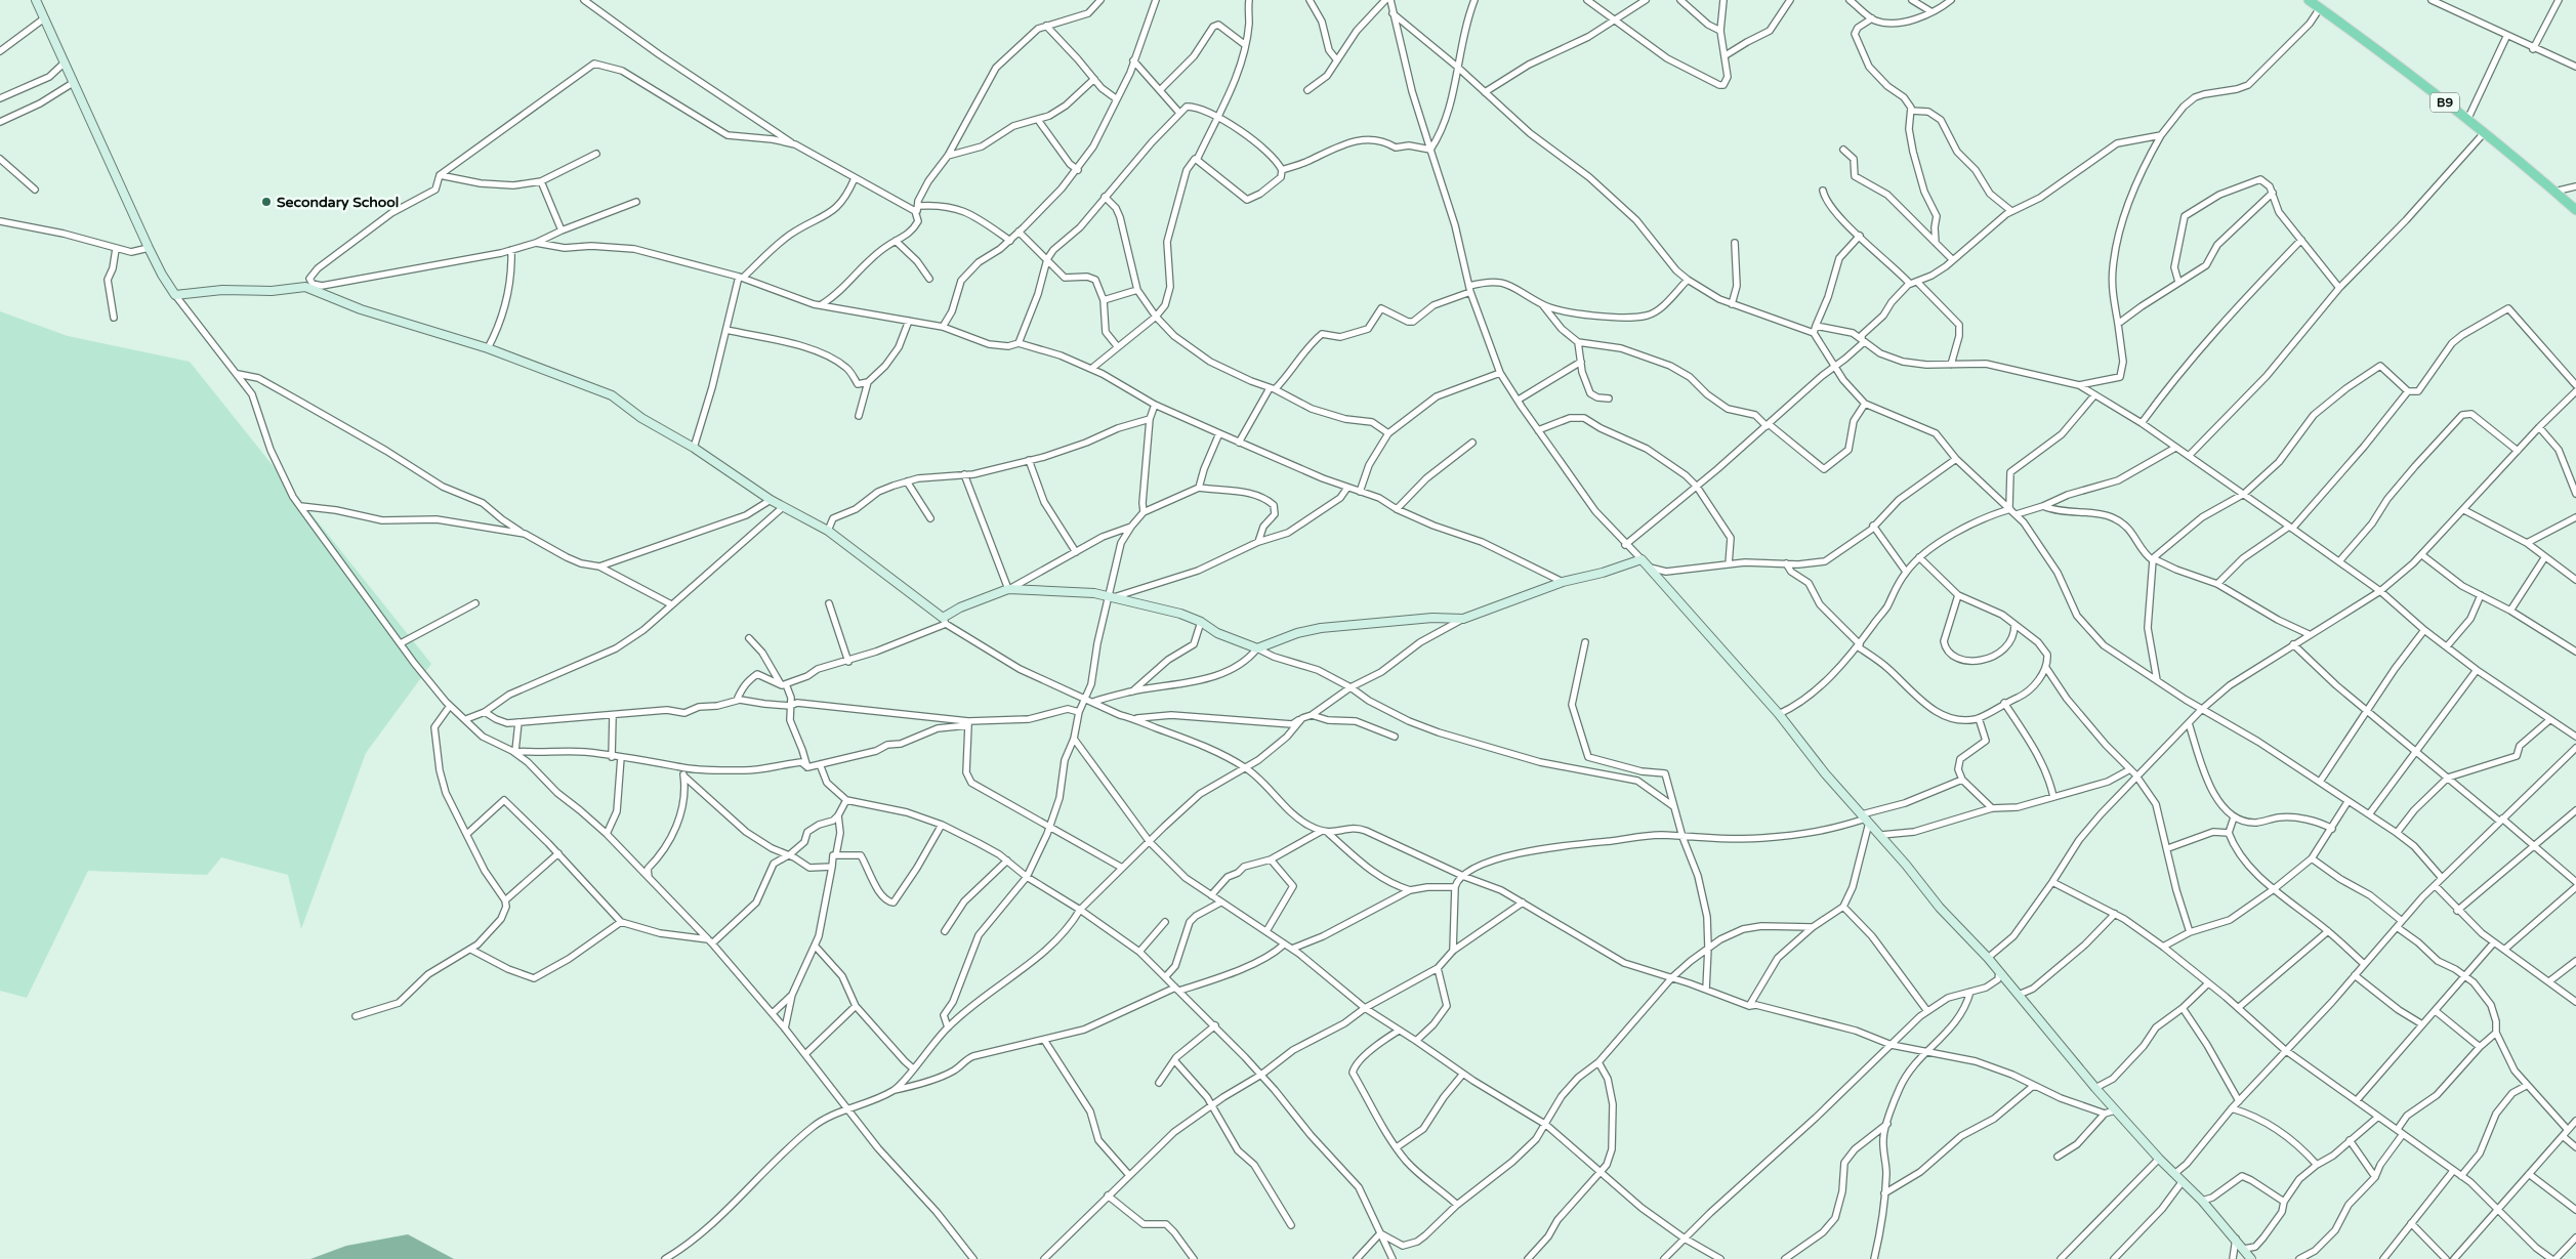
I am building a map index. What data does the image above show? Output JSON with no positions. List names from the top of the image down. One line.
{"streets":{"highway":["B9"]},"places":["Secondary School"]}
